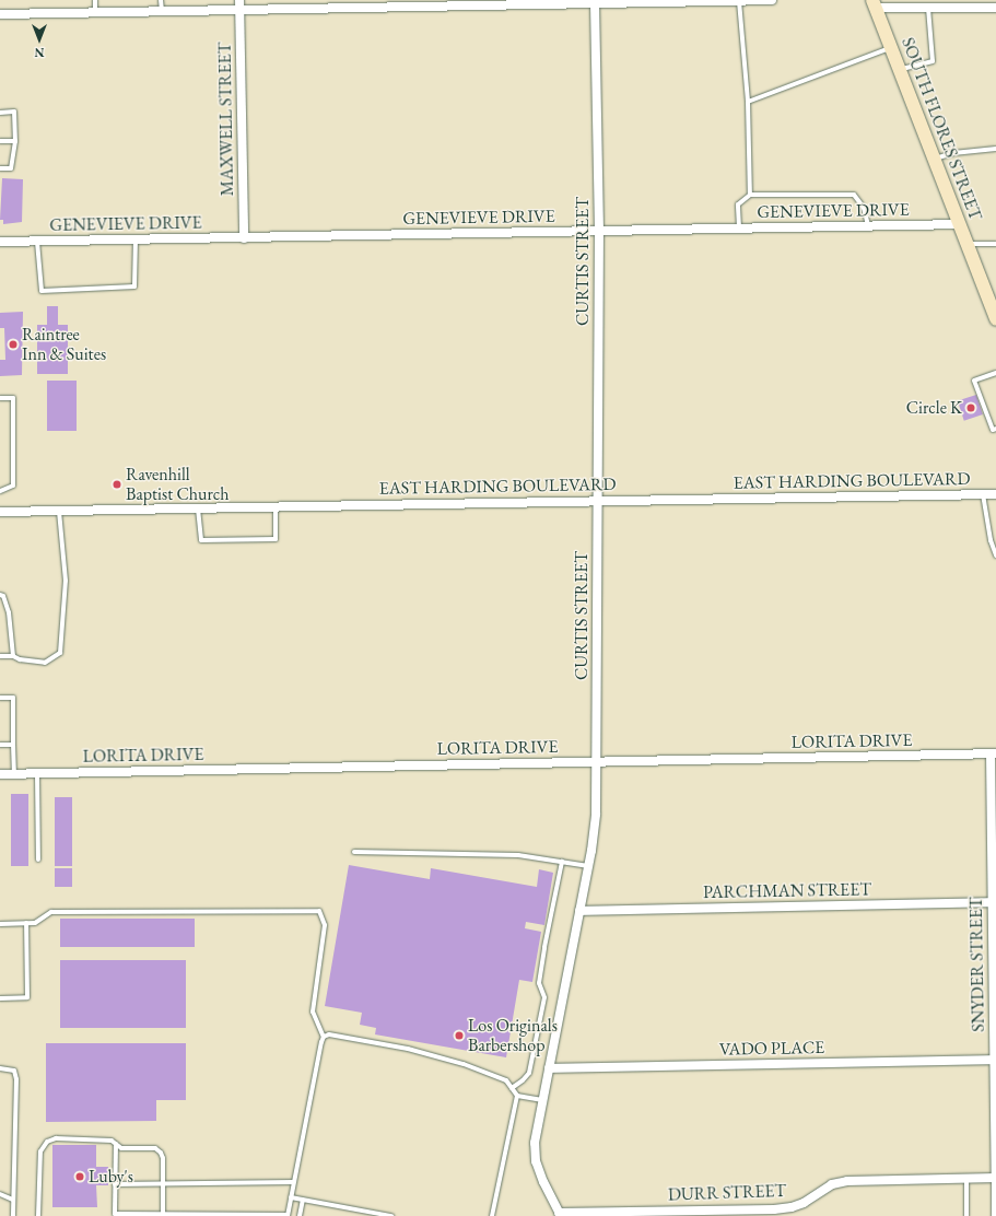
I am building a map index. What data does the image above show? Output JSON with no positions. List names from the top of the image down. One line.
{"streets":{"main road":["SOUTH FLORES STREET"],"street":["MAXWELL STREET","GENEVIEVE DRIVE","CURTIS STREET","EAST HARDING BOULEVARD","LORITA DRIVE","PARCHMAN STREET","SNYDER STREET","VADO PLACE","DURR STREET"]},"crossings":[["MAXWELL STREET","GENEVIEVE DRIVE"],["SOUTH FLORES STREET","GENEVIEVE DRIVE"],["GENEVIEVE DRIVE","CURTIS STREET"],["CURTIS STREET","EAST HARDING BOULEVARD"],["CURTIS STREET","LORITA DRIVE"],["CURTIS STREET","PARCHMAN STREET"],["CURTIS STREET","VADO PLACE"],["CURTIS STREET","DURR STREET"],["LORITA DRIVE","SNYDER STREET"],["PARCHMAN STREET","SNYDER STREET"],["SNYDER STREET","VADO PLACE"],["SNYDER STREET","DURR STREET"]],"places":["Raintree Inn & Suites","Circle K","Ravenhill Baptist Church","Los Originals Barbershop","Luby's"],"north":"bottom"}
